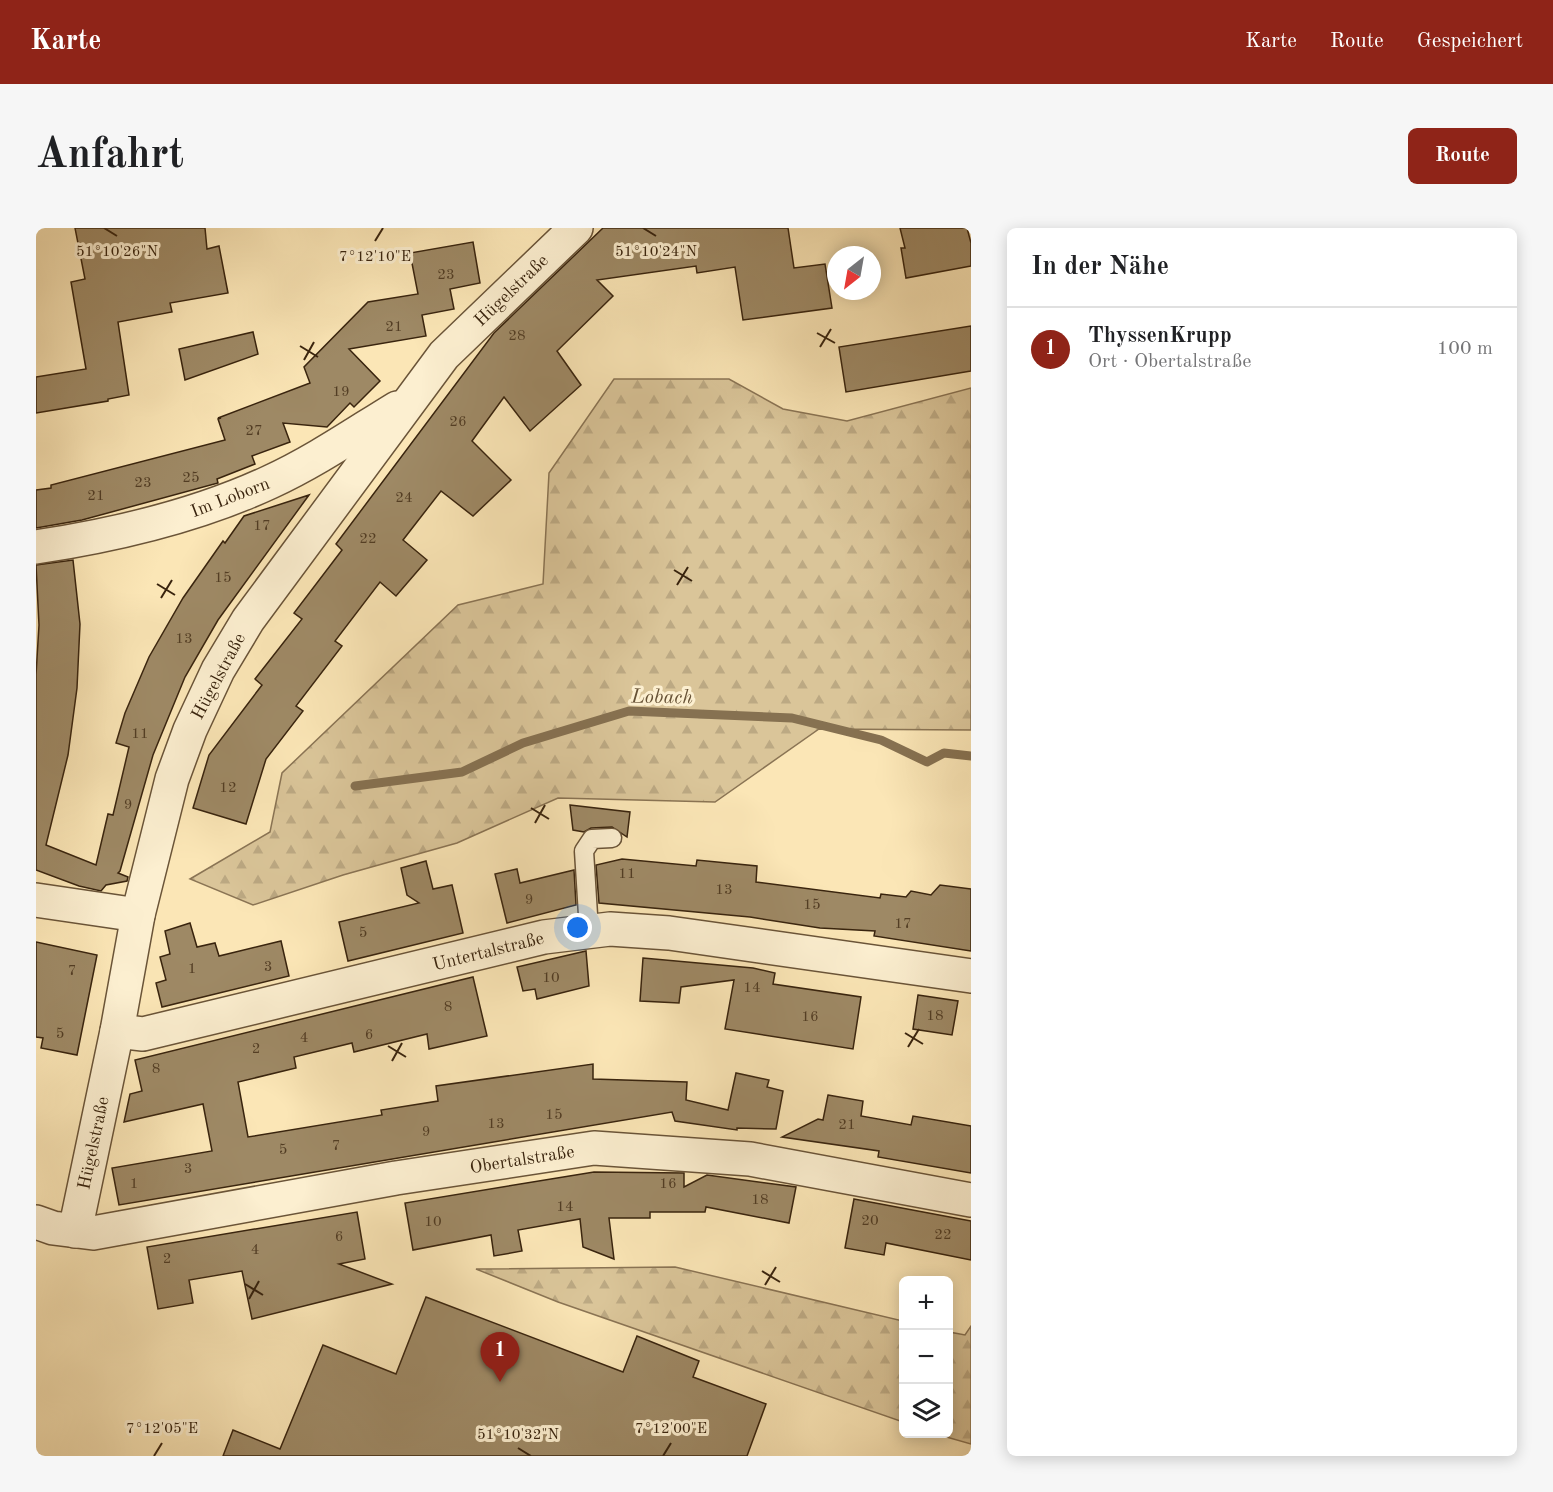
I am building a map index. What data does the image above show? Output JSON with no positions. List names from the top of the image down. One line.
{"streets":{"street":["Hügelstraße","Im Loborn","Untertalstraße","Obertalstraße"]},"crossings":[["Hügelstraße","Im Loborn"],["Hügelstraße","Untertalstraße"],["Hügelstraße","Obertalstraße"]],"water":["Lobach"],"house_numbers":["23","21","28","19","26","27","25","23","21","24","17","22","15","13","11","12","9","11","13","9","15","17","5","3","1","7","10","14","8","18","16","5","6","4","2","8","15","13","21","9","7","5","3","1","16","18","14","20","10","22","6","4","2"],"north":"bottom left","page":{"header":"Karte","nav":["Karte","Route","Gespeichert"],"buttons":"Route","title":"Anfahrt","heading":"In der Nähe","list":[{"mark":"1","name":"ThyssenKrupp","note":"Ort · Obertalstraße","value":"100 m"}],"map_buttons":["+","−"],"pins":"1"},"coordinates":["51°10'26\"N","51°10'24\"N","7°12'10\"E","7°12'05\"E","7°12'00\"E","51°10'32\"N"]}
